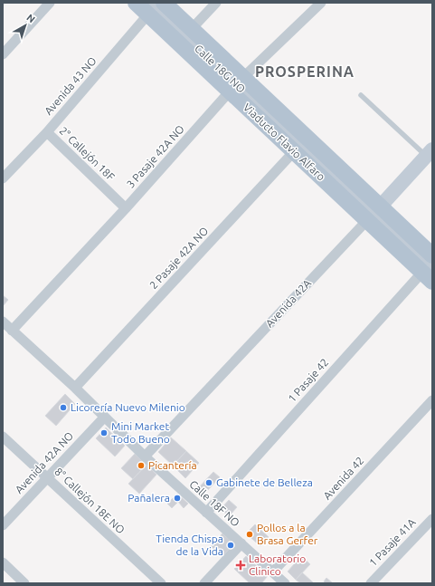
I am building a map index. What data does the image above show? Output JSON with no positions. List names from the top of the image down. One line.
{"streets":{"main road":["Viaducto Flavio Alfaro"],"street":["Calle 18G NO","Avenida 43 NO","2° Callejón 18F","3 Pasaje 42A NO","2 Pasaje 42A NO","Avenida 42A","1 Pasaje 42","Avenida 42A NO","Avenida 42","8° Callejón 18E NO","Calle 18F NO","1 Pasaje 41A"]},"crossings":[["Calle 18G NO","Avenida 43 NO"],["Calle 18G NO","Viaducto Flavio Alfaro"],["Calle 18G NO","3 Pasaje 42A NO"],["Calle 18G NO","2 Pasaje 42A NO"],["Calle 18G NO","Avenida 42A"],["Calle 18G NO","1 Pasaje 42"],["Avenida 43 NO","Viaducto Flavio Alfaro"],["Avenida 43 NO","2° Callejón 18F"],["Viaducto Flavio Alfaro","1 Pasaje 42"],["2° Callejón 18F","3 Pasaje 42A NO"],["3 Pasaje 42A NO","Calle 18F NO"],["2 Pasaje 42A NO","Calle 18F NO"],["Avenida 42A","Calle 18F NO"],["1 Pasaje 42","Calle 18F NO"],["Avenida 42A NO","8° Callejón 18E NO"],["Avenida 42A NO","Calle 18F NO"],["Avenida 42","Calle 18F NO"]],"districts":["PROSPERINA"],"places":{"other":["Licorería Nuevo Milenio","Mini Market Todo Bueno","Picantería","Gabinete de Belleza","Pañalera","Pollos a la Brasa Gerfer","Tienda Chispa de la Vida"],"health":["Laboratorio Clinico"]},"north":"top right"}
